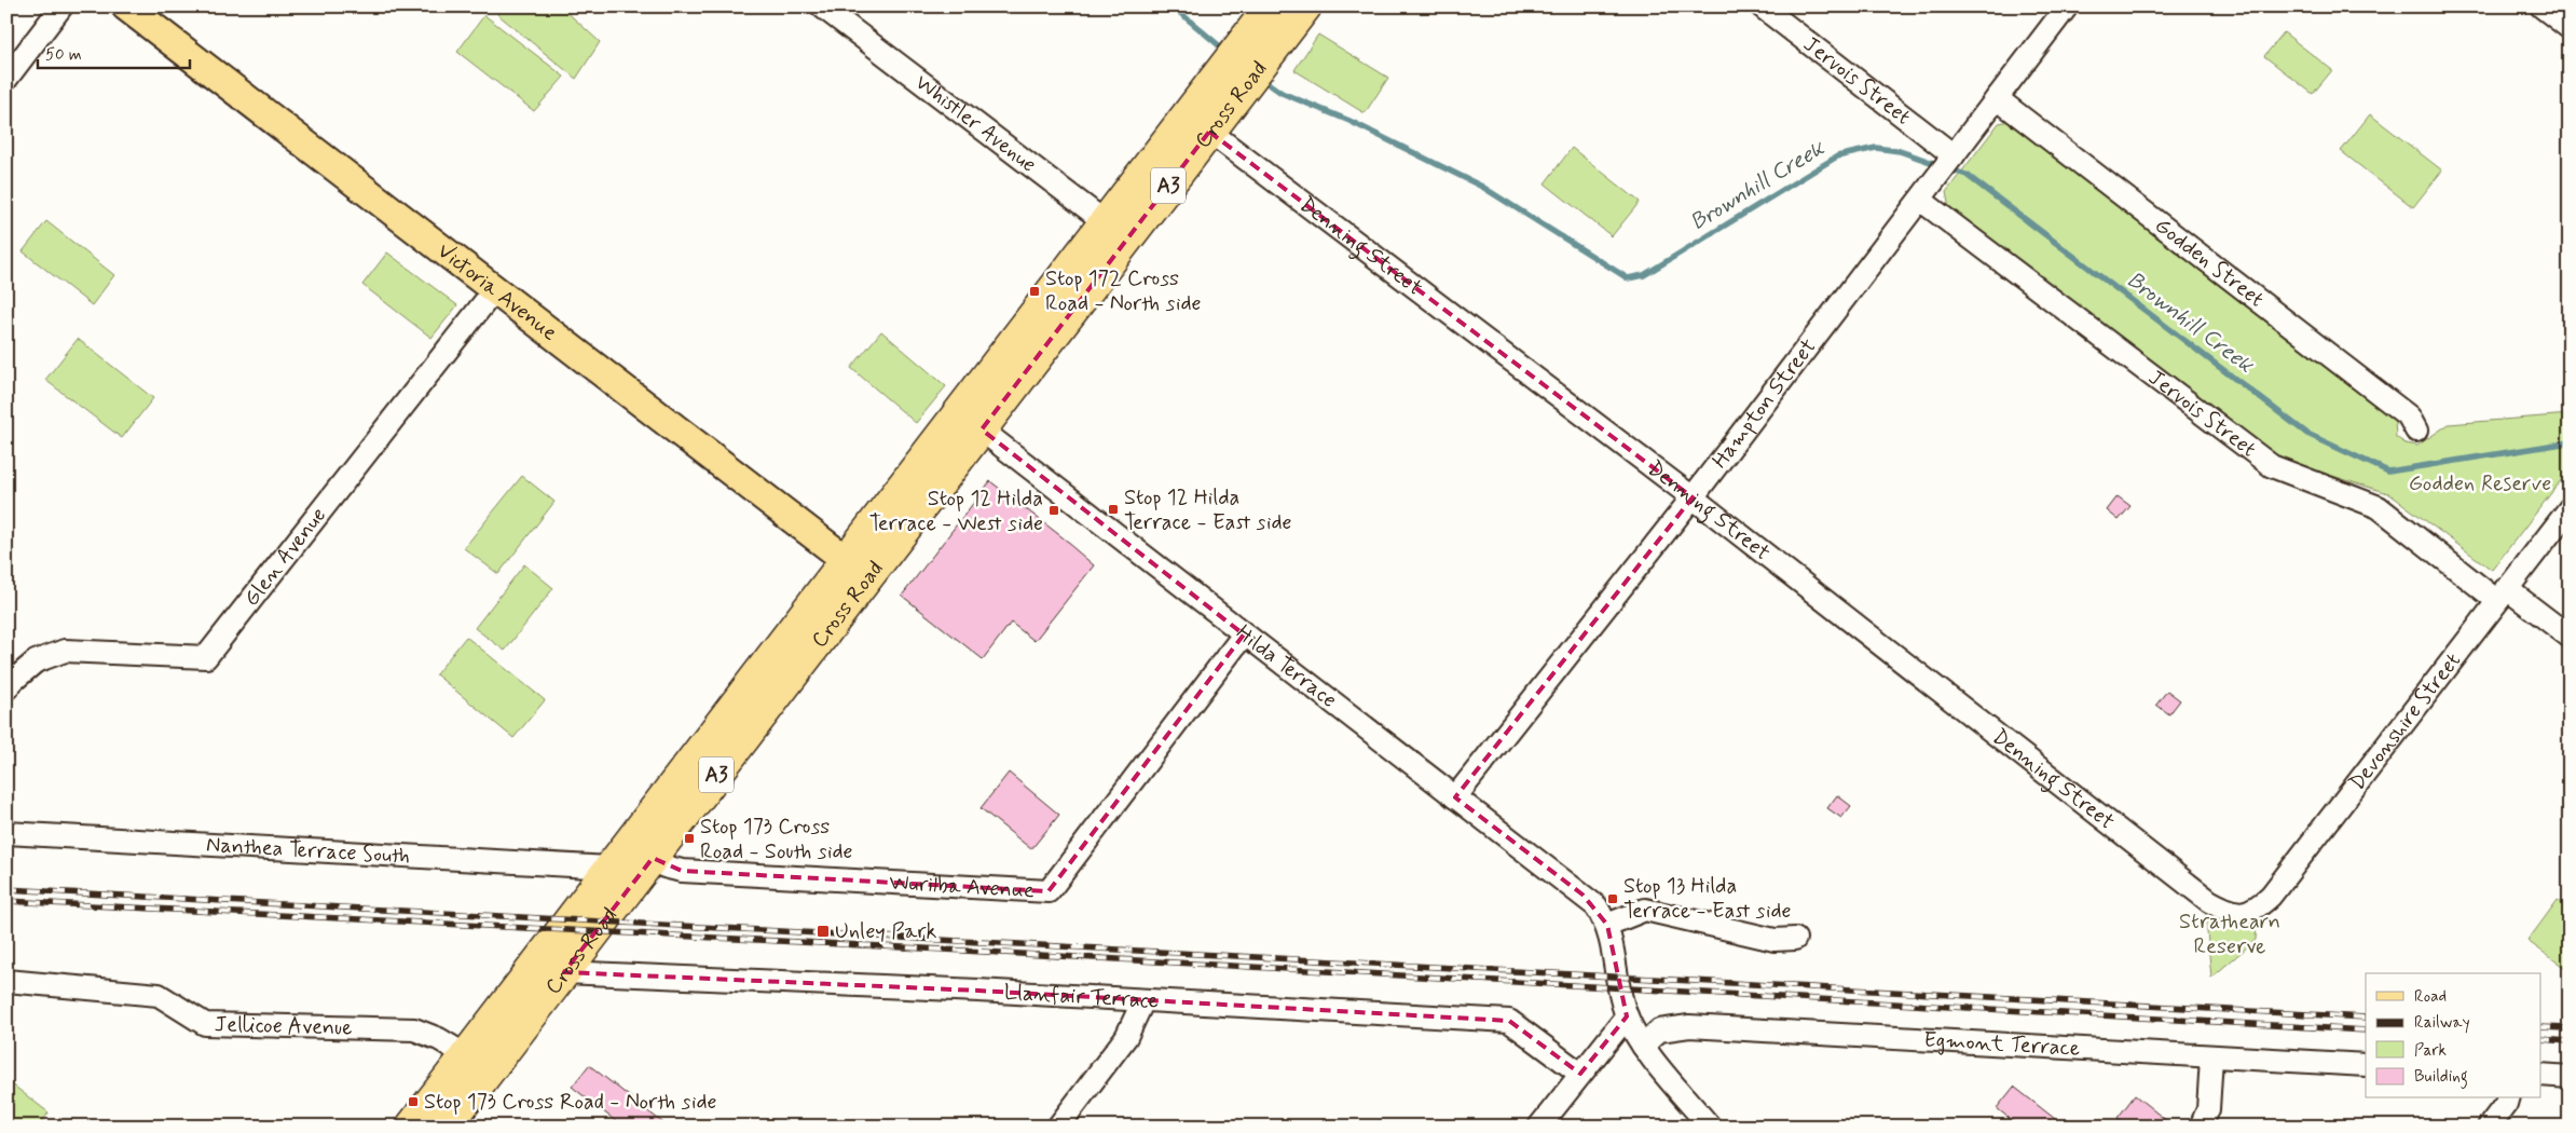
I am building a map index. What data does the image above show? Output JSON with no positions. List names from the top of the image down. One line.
{"streets":{"highway":["Cross Road","A3"],"main road":["Victoria Avenue"],"street":["Jervois Street","Whistler Avenue","Denning Street","Godden Street","Hampton Street","Glen Avenue","Hilda Terrace","Devonshire Street","Nanthea Terrace South","Wurilba Avenue","Llanfair Terrace","Jellicoe Avenue","Egmont Terrace"]},"crossings":[["Jervois Street","Hampton Street"],["Jervois Street","Devonshire Street"],["Cross Road","Whistler Avenue"],["Cross Road","Denning Street"],["Cross Road","Victoria Avenue"],["Cross Road","Hilda Terrace"],["Cross Road","Nanthea Terrace South"],["Cross Road","Wurilba Avenue"],["Cross Road","Llanfair Terrace"],["Cross Road","Jellicoe Avenue"],["Denning Street","Hampton Street"],["Denning Street","Devonshire Street"],["Godden Street","Hampton Street"],["Victoria Avenue","Glen Avenue"],["Hampton Street","Hilda Terrace"],["Hilda Terrace","Wurilba Avenue"],["Hilda Terrace","Egmont Terrace"]],"water":["Brownhill Creek"],"parks":["Godden Reserve","Strathearn Reserve"],"places":{"transit":["Stop 172 Cross Road - North side","Stop 12 Hilda Terrace - East side","Stop 12 Hilda Terrace - West side","Stop 173 Cross Road - South side","Stop 13 Hilda Terrace - East side","Unley Park","Stop 173 Cross Road - North side"]},"legend":["Road","Railway","Park","Building"],"scale_bar":"50 m"}
